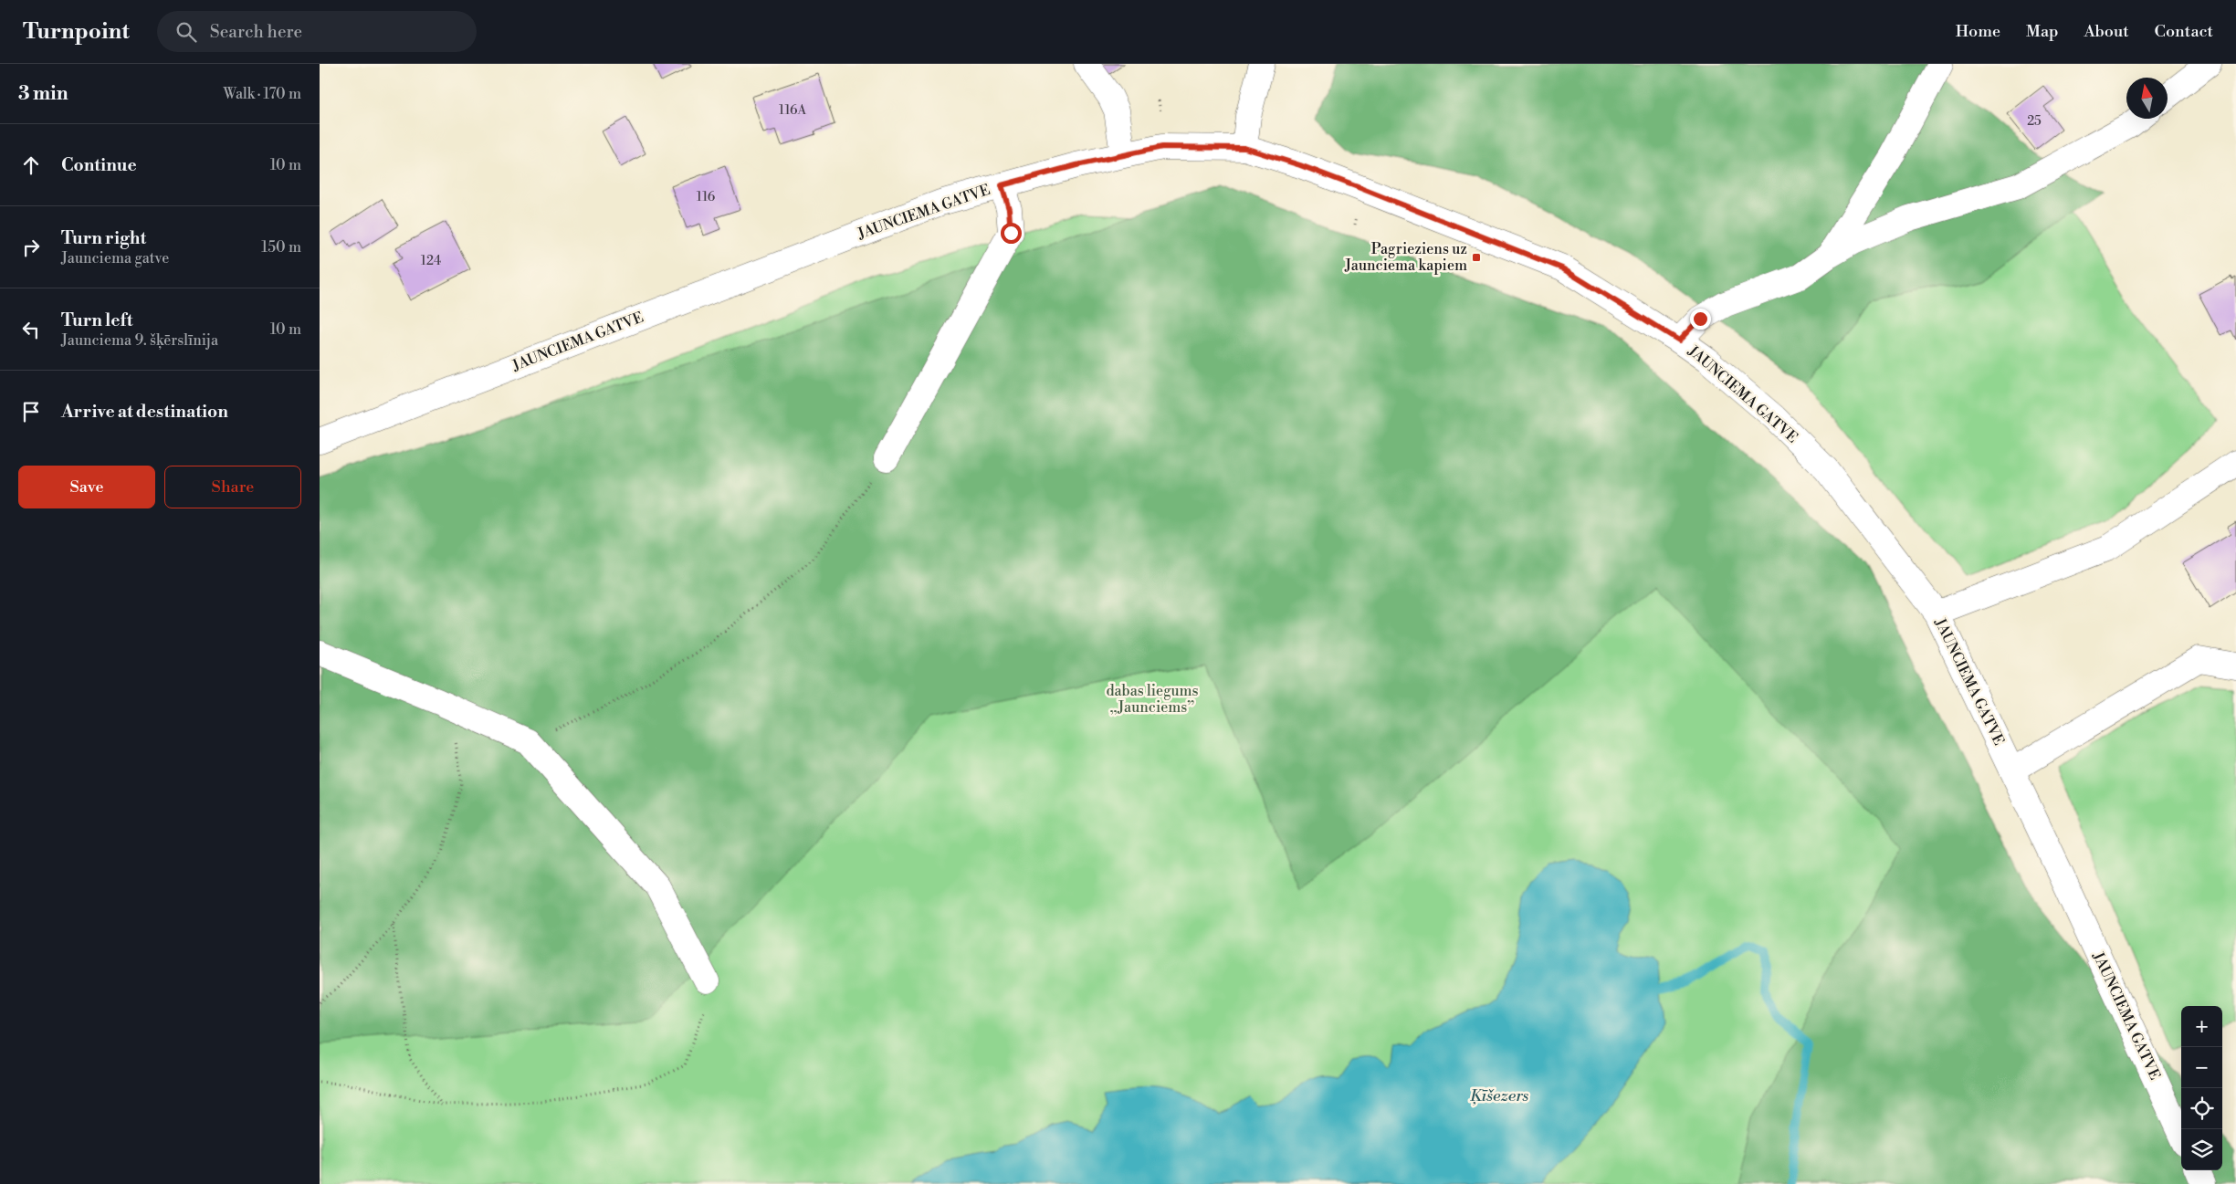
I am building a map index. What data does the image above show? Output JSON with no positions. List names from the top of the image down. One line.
{"streets":{"main road":["JAUNCIEMA GATVE"]},"water":["Ķīšezers"],"parks":["dabas liegums „Jaunciems”"],"places":{"transit":["Pagrieziens uz Jaunciema kapiem"]},"house_numbers":["116A","25","116","124"],"north":"top","page":{"header":"Turnpoint","search":"Search here","nav":["Home","Map","About","Contact"],"heading":["3 min","Walk · 170 m"],"list":[["Continue","10 m"],["Turn right","Jaunciema gatve","150 m"],["Turn left","Jaunciema 9. šķērslīnija","10 m"],"Arrive at destination"],"buttons":["Save","Share"],"map_buttons":["+","−"]}}
